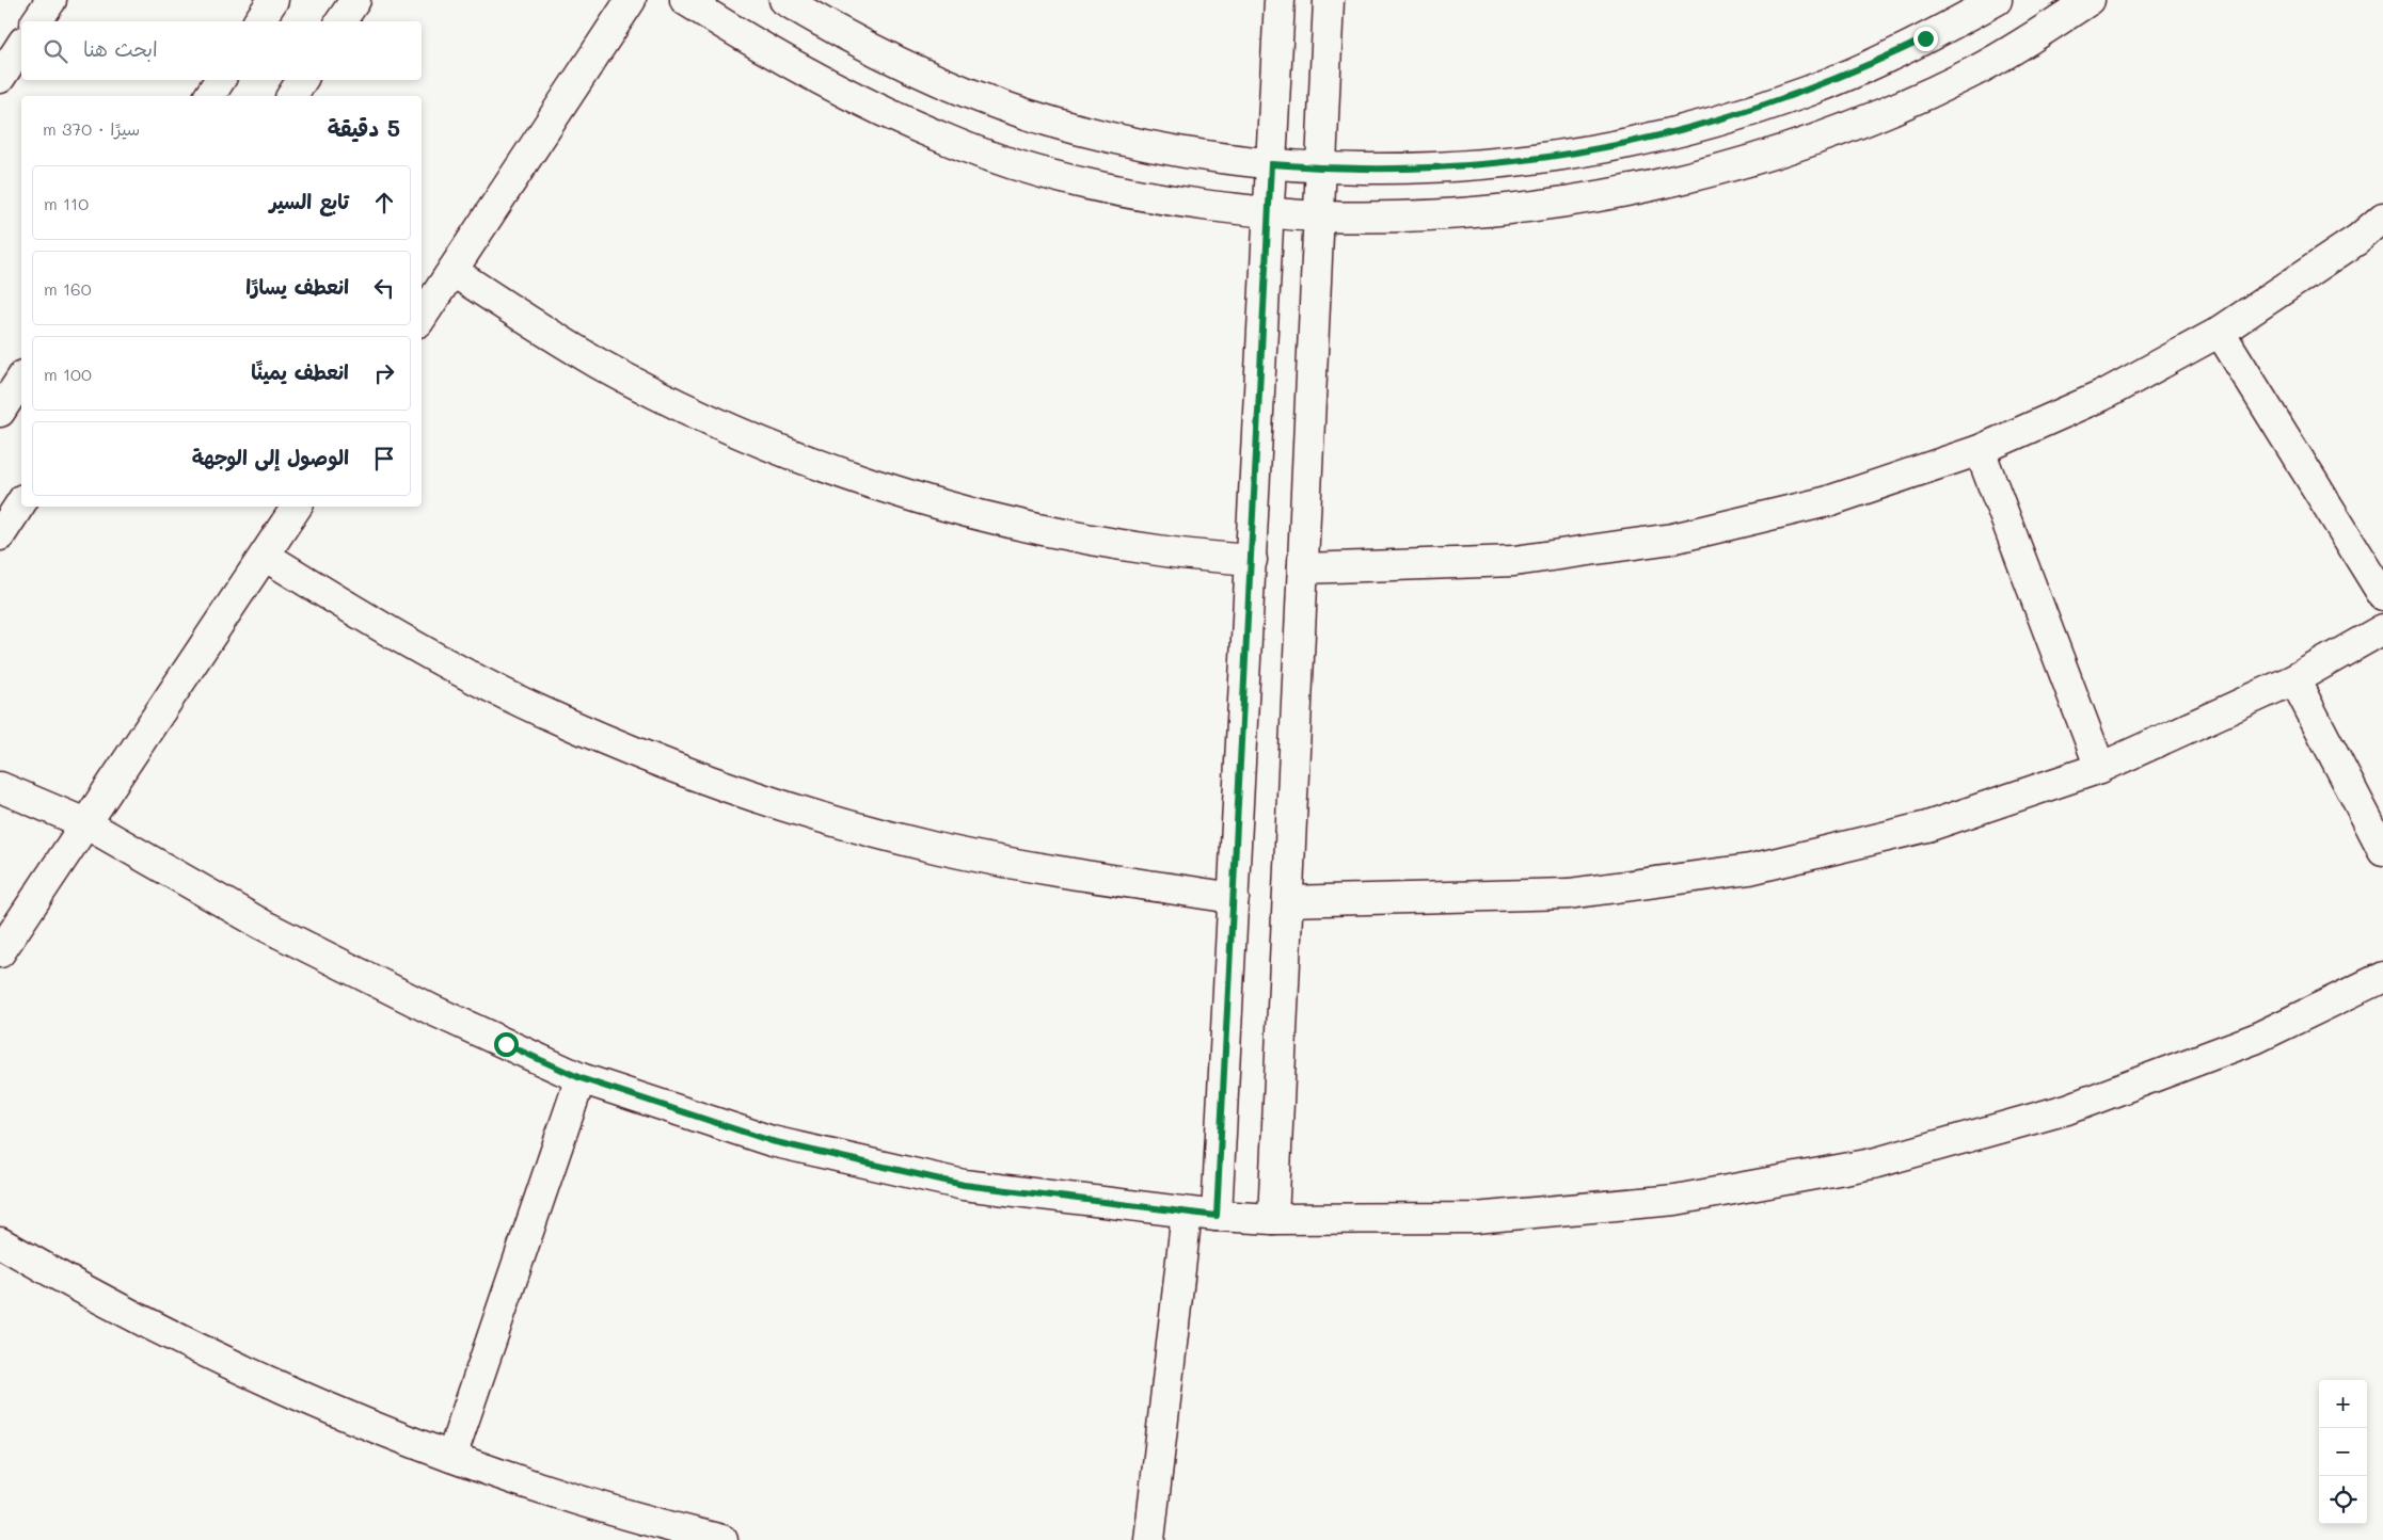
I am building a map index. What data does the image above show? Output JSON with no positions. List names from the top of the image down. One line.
{"page":{"search":"ابحث هنا","heading":["5 دقيقة","سيرًا · 370 m"],"list":[["تابع السير","110 m"],["انعطف يسارًا","160 m"],["انعطف يمينًا","100 m"],"الوصول إلى الوجهة"],"map_buttons":["+","−"]}}
